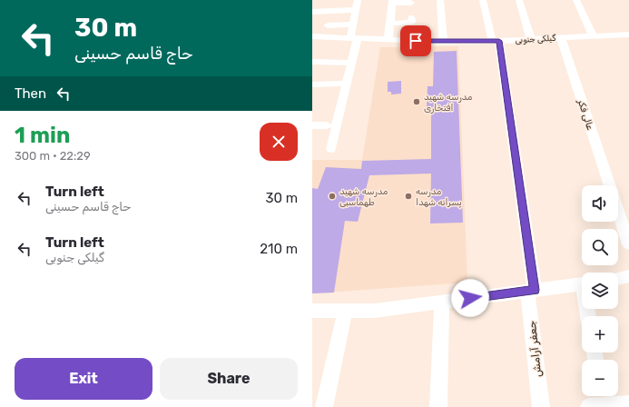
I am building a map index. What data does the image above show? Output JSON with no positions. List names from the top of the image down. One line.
{"streets":{"street":["گیلکی جنوبی","عالی فکر","جعفر آرامش"]},"crossings":[["گیلکی جنوبی","عالی فکر"],["گیلکی جنوبی","جعفر آرامش"]],"places":["مدرسه شهید افتخاری","مدرسه شهید طهماسبی","مدرسه پسرانه شهدا"],"page":{"turn":["30 m","حاج قاسم حسینی"],"then":"Then","heading":["1 min","300 m · 22:29"],"list":[{"name":"Turn left","note":"حاج قاسم حسینی","value":"30 m"},{"name":"Turn left","note":"گیلکی جنوبی","value":"210 m"}],"map_buttons":["+","−"],"buttons":["Exit","Share"]}}
